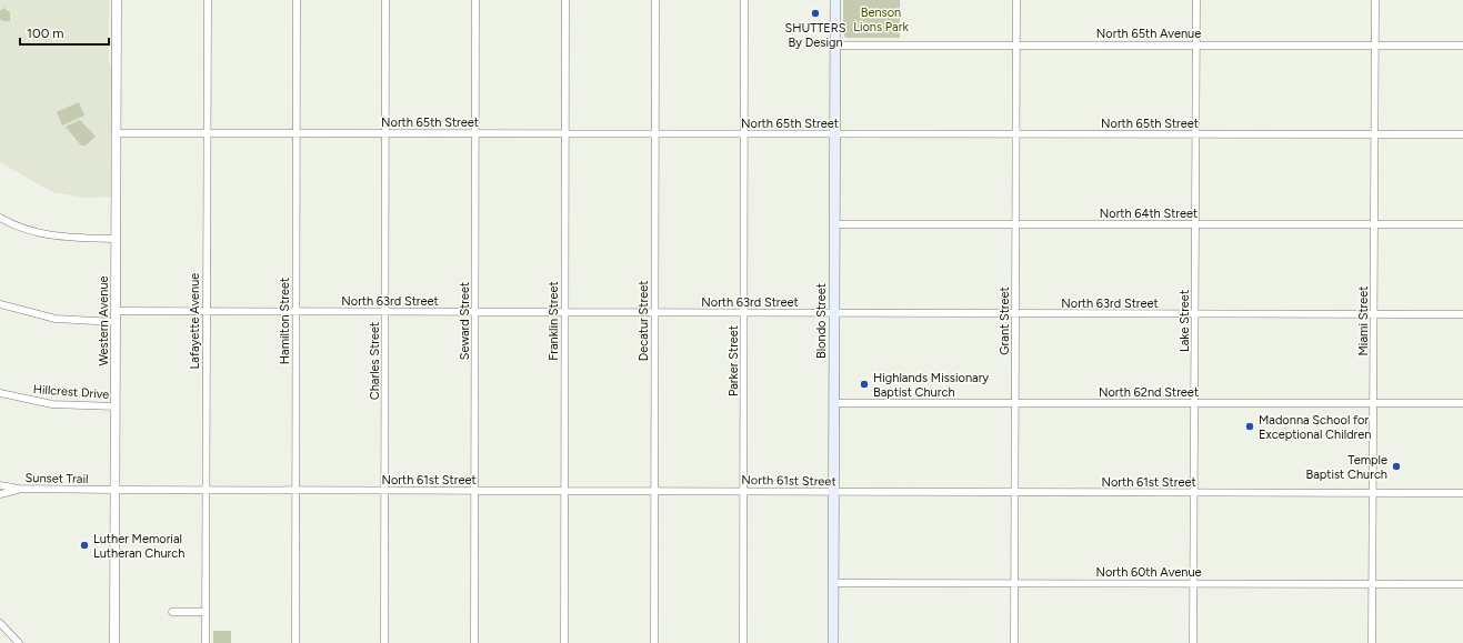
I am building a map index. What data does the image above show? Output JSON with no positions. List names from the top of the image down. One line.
{"streets":{"main road":["Blondo Street"],"street":["North 65th Avenue","North 65th Street","North 64th Street","North 63rd Street","Western Avenue","Lafayette Avenue","Hamilton Street","Seward Street","Franklin Street","Decatur Street","Grant Street","Lake Street","Miami Street","Charles Street","Parker Street","Hillcrest Drive","North 62nd Street","Sunset Trail","North 61st Street","North 60th Avenue"]},"crossings":[["North 65th Avenue","Blondo Street"],["North 65th Avenue","Grant Street"],["North 65th Avenue","Lake Street"],["North 65th Avenue","Miami Street"],["North 65th Street","Western Avenue"],["North 65th Street","Lafayette Avenue"],["North 65th Street","Hamilton Street"],["North 65th Street","Seward Street"],["North 65th Street","Franklin Street"],["North 65th Street","Decatur Street"],["North 65th Street","Blondo Street"],["North 65th Street","Grant Street"],["North 65th Street","Lake Street"],["North 65th Street","Miami Street"],["North 65th Street","Charles Street"],["North 65th Street","Parker Street"],["North 64th Street","Blondo Street"],["North 64th Street","Grant Street"],["North 64th Street","Lake Street"],["North 64th Street","Miami Street"],["North 63rd Street","Western Avenue"],["North 63rd Street","Lafayette Avenue"],["North 63rd Street","Hamilton Street"],["North 63rd Street","Seward Street"],["North 63rd Street","Franklin Street"],["North 63rd Street","Decatur Street"],["North 63rd Street","Blondo Street"],["North 63rd Street","Grant Street"],["North 63rd Street","Lake Street"],["North 63rd Street","Miami Street"],["North 63rd Street","Charles Street"],["North 63rd Street","Parker Street"],["Western Avenue","Hillcrest Drive"],["Western Avenue","Sunset Trail"],["Western Avenue","North 61st Street"],["Lafayette Avenue","North 61st Street"],["Hamilton Street","North 61st Street"],["Seward Street","North 61st Street"],["Franklin Street","North 61st Street"],["Decatur Street","North 61st Street"],["Blondo Street","North 62nd Street"],["Blondo Street","North 61st Street"],["Blondo Street","North 60th Avenue"],["Grant Street","North 62nd Street"],["Grant Street","North 61st Street"],["Grant Street","North 60th Avenue"],["Lake Street","North 62nd Street"],["Lake Street","North 61st Street"],["Lake Street","North 60th Avenue"],["Miami Street","North 62nd Street"],["Miami Street","North 61st Street"],["Miami Street","North 60th Avenue"],["Charles Street","North 61st Street"],["Parker Street","North 61st Street"],["Sunset Trail","North 61st Street"]],"parks":["Benson Lions Park"],"places":["SHUTTERS By Design","Highlands Missionary Baptist Church","Madonna School for Exceptional Children","Temple Baptist Church","Luther Memorial Lutheran Church"],"scale_bar":"100 m"}
